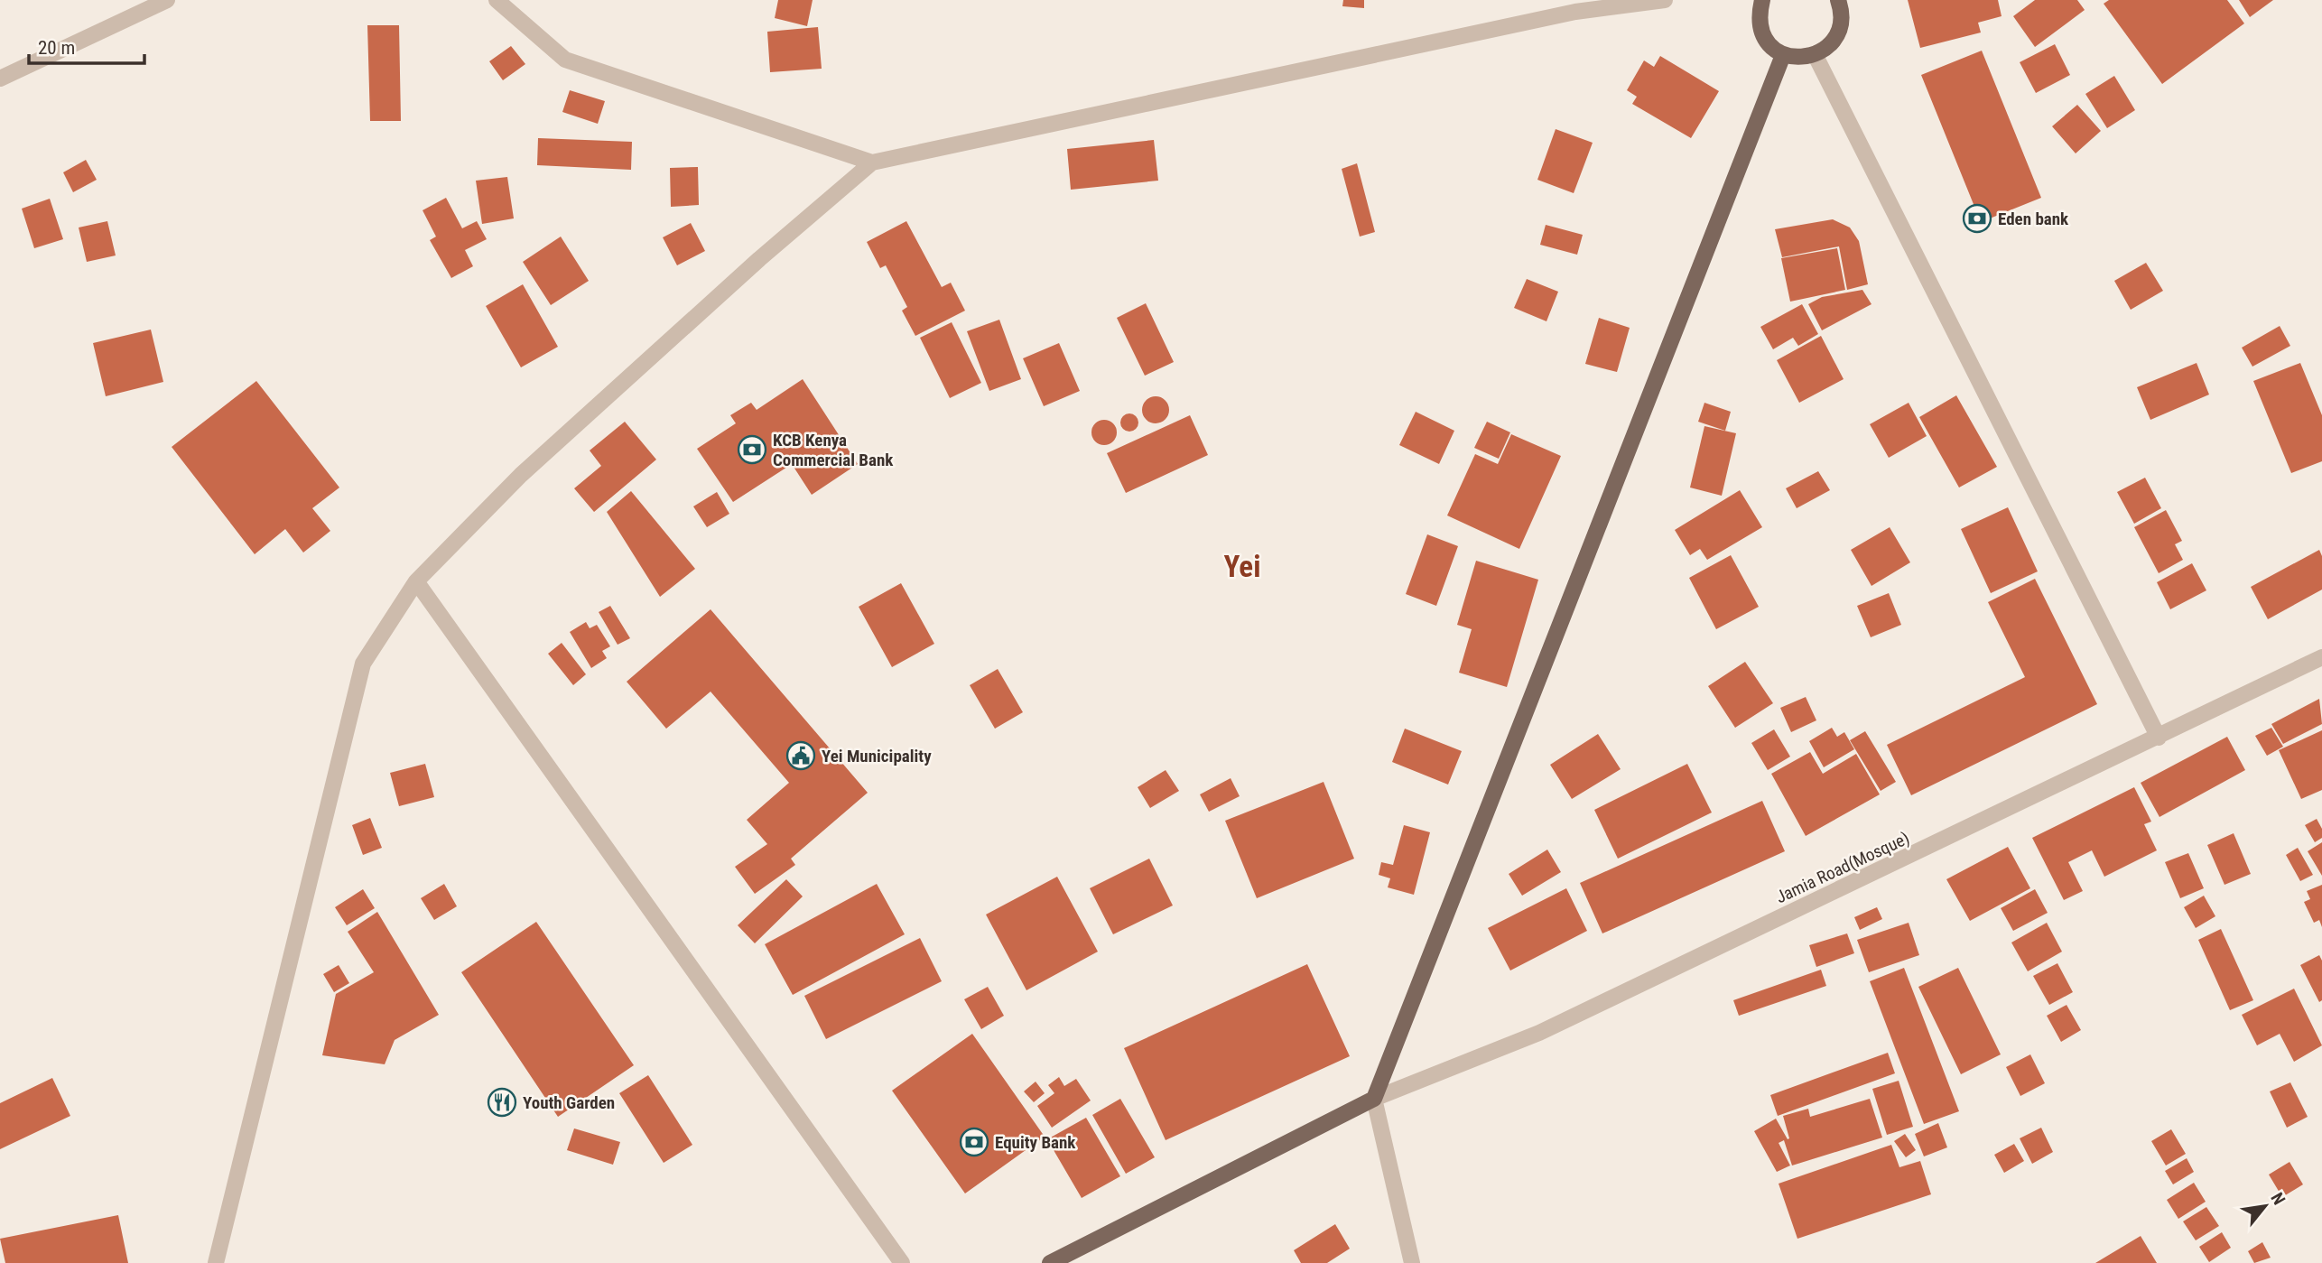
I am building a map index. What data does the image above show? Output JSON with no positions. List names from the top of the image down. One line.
{"streets":{"street":["Jamia Road(Mosque)"]},"districts":["Yei"],"places":{"bank":["Eden bank","KCB Kenya Commercial Bank","Equity Bank"],"public building":["Yei Municipality"],"restaurant":["Youth Garden"]},"scale_bar":"20 m","north":"top right"}
